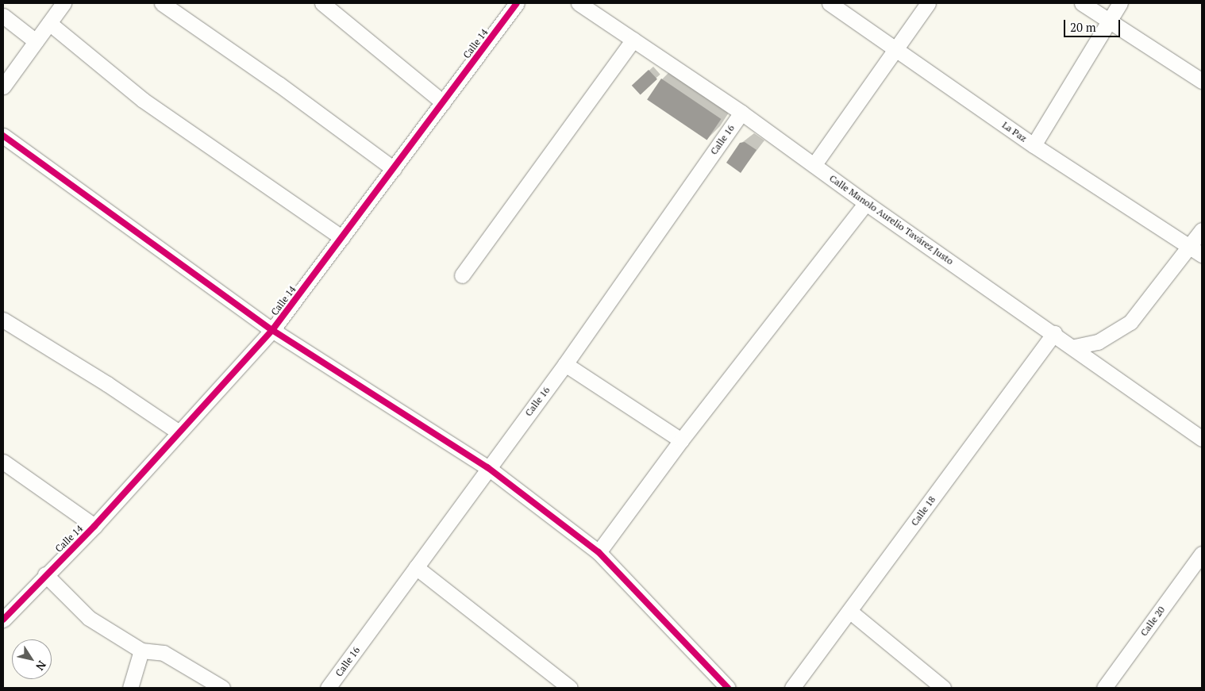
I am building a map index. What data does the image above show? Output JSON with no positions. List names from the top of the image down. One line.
{"streets":{"street":["Calle 14","La Paz","Calle 16","Calle Manolo Aurelio Tavárez Justo","Calle 18","Calle 20"]},"crossings":[["Calle 16","Calle Manolo Aurelio Tavárez Justo"],["Calle Manolo Aurelio Tavárez Justo","Calle 18"]],"scale_bar":"20 m","north":"bottom right"}
